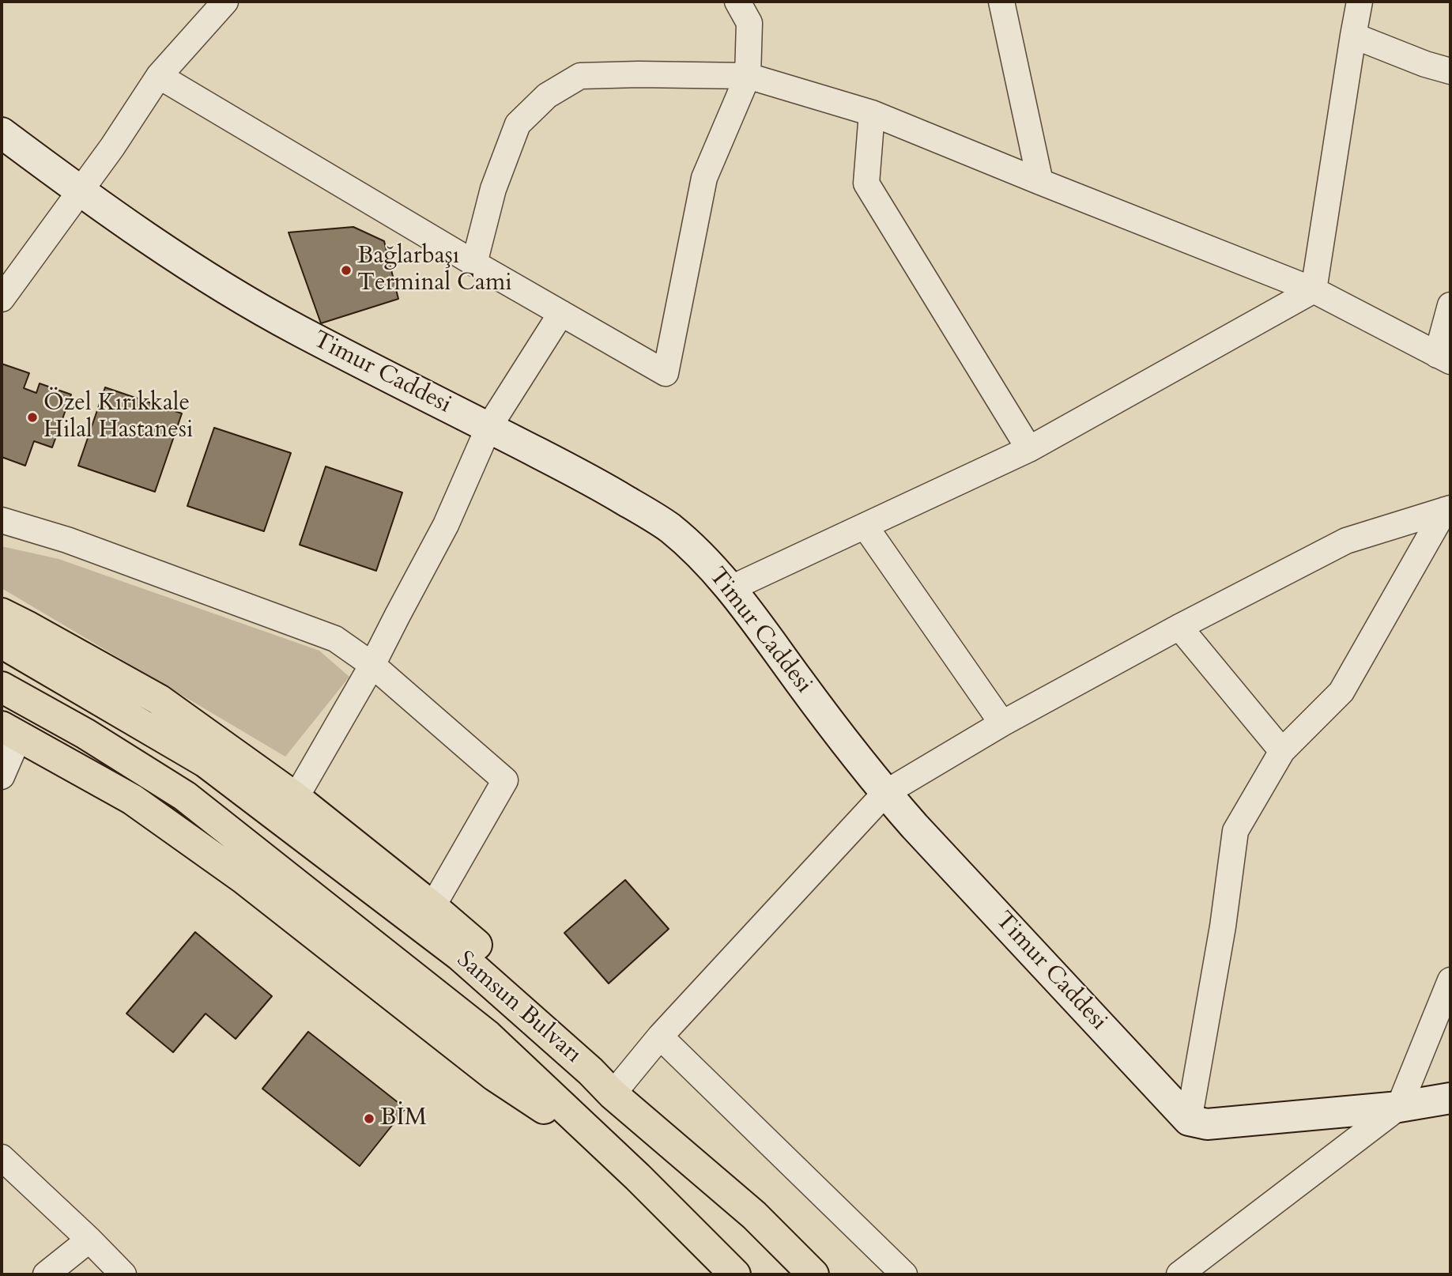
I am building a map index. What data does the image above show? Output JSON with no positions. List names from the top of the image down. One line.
{"streets":{"main road":["Samsun Bulvarı"],"street":["Timur Caddesi"]},"places":["Bağlarbaşı Terminal Cami","Özel Kırıkkale Hilal Hastanesi","BİM"]}
